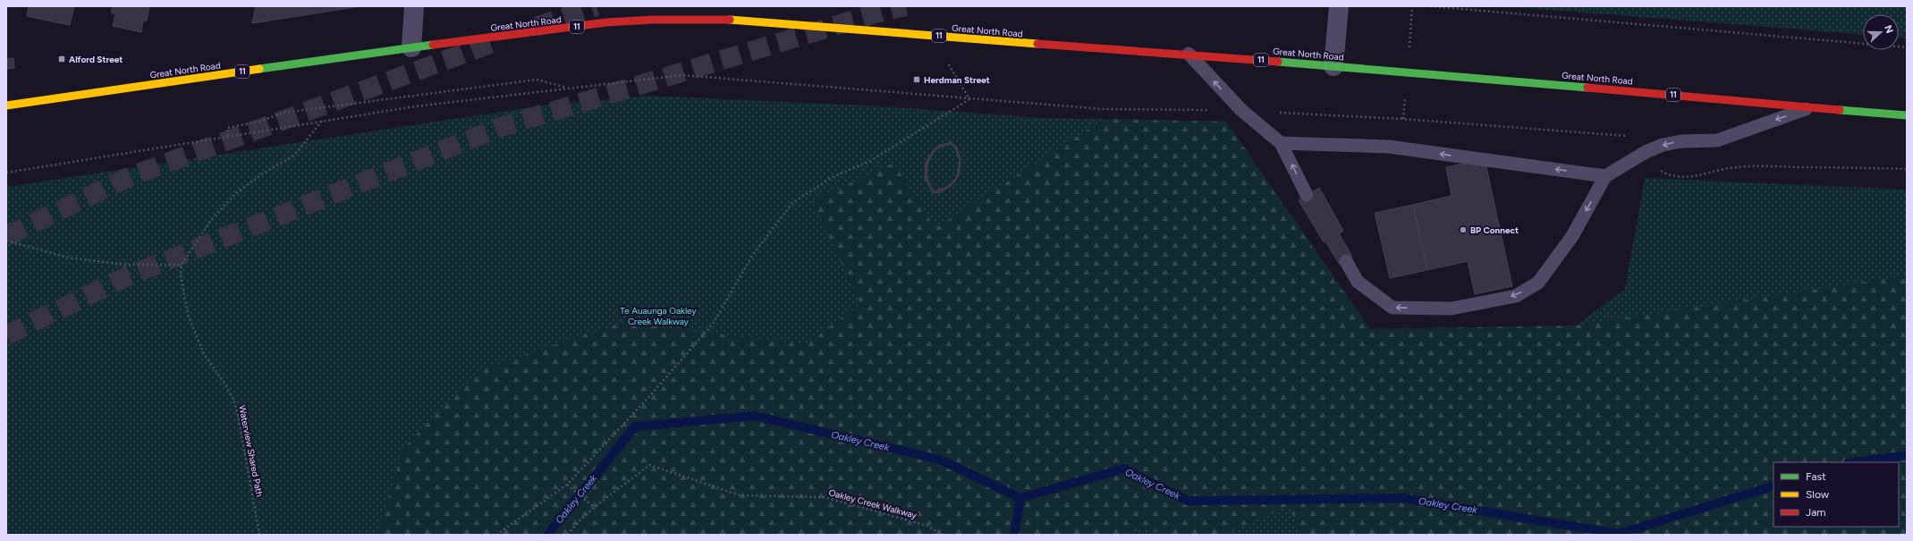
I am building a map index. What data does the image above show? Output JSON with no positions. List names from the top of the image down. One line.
{"streets":{"main road":["Great North Road","11"],"path":["Waterview Shared Path","Oakley Creek Walkway"]},"water":["Oakley Creek"],"parks":["Te Auaunga Oakley Creek Walkway"],"places":{"transit":["Alford Street","Herdman Street"],"other":["BP Connect"]},"legend":["Fast","Slow","Jam"],"north":"right"}
